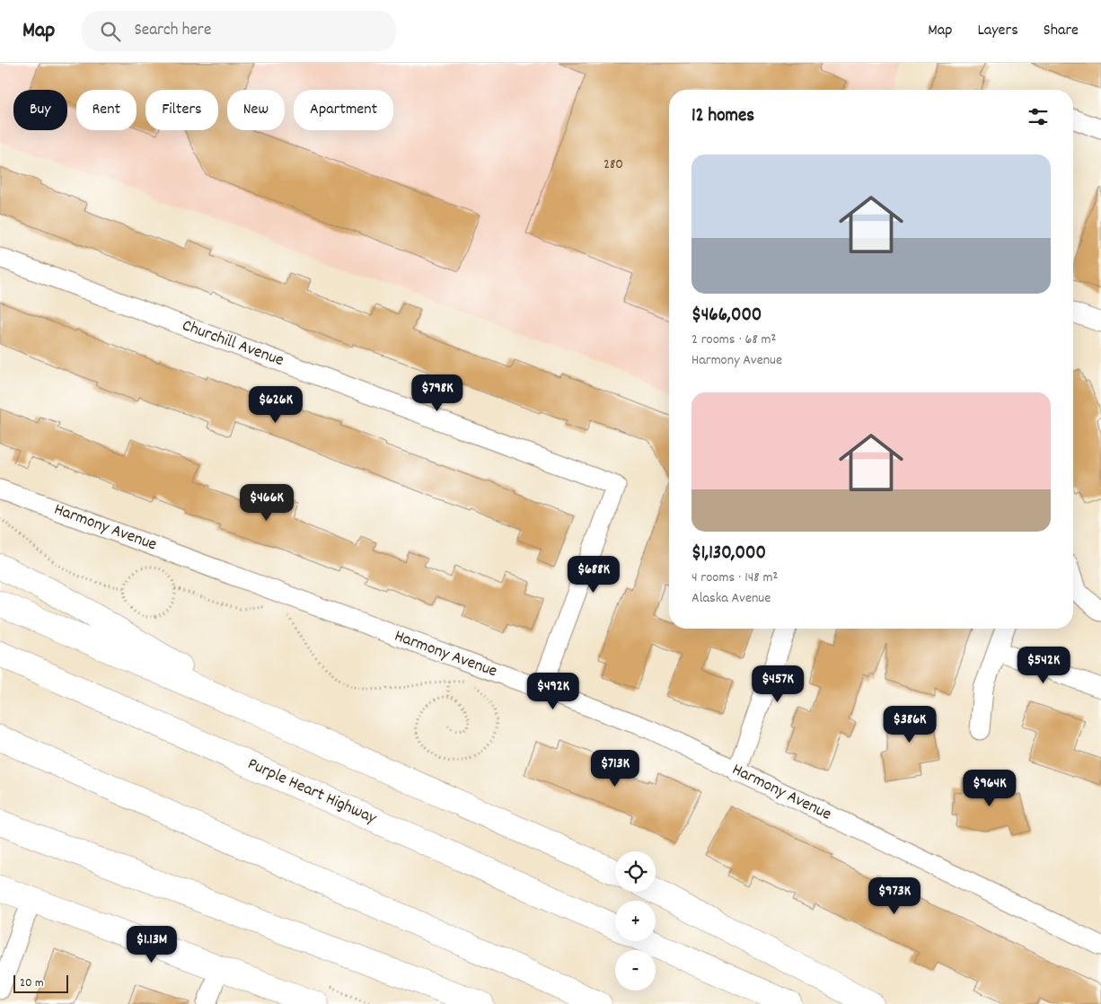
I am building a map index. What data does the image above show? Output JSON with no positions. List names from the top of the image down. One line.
{"streets":{"main road":["Purple Heart Highway"],"street":["Churchill Avenue","Harmony Avenue"]},"crossings":[["Churchill Avenue","Harmony Avenue"]],"house_numbers":["280"],"scale_bar":"20 m","page":{"header":"Map","search":"Search here","nav":["Map","Layers","Share"],"chip":["Buy","Rent","Filters","New","Apartment"],"heading":"12 homes","list":[{"name":"$466,000","note":"2 rooms · 68 m² · Harmony Avenue"},{"name":"$1,130,000","note":"4 rooms · 148 m² · Alaska Avenue"}],"price":["$798K","$626K","$466K","$688K","$542K","$457K","$492K","$386K","$713K","$964K","$973K","$1.13M"],"map_buttons":["+","−"],"scale":"20 m"}}
